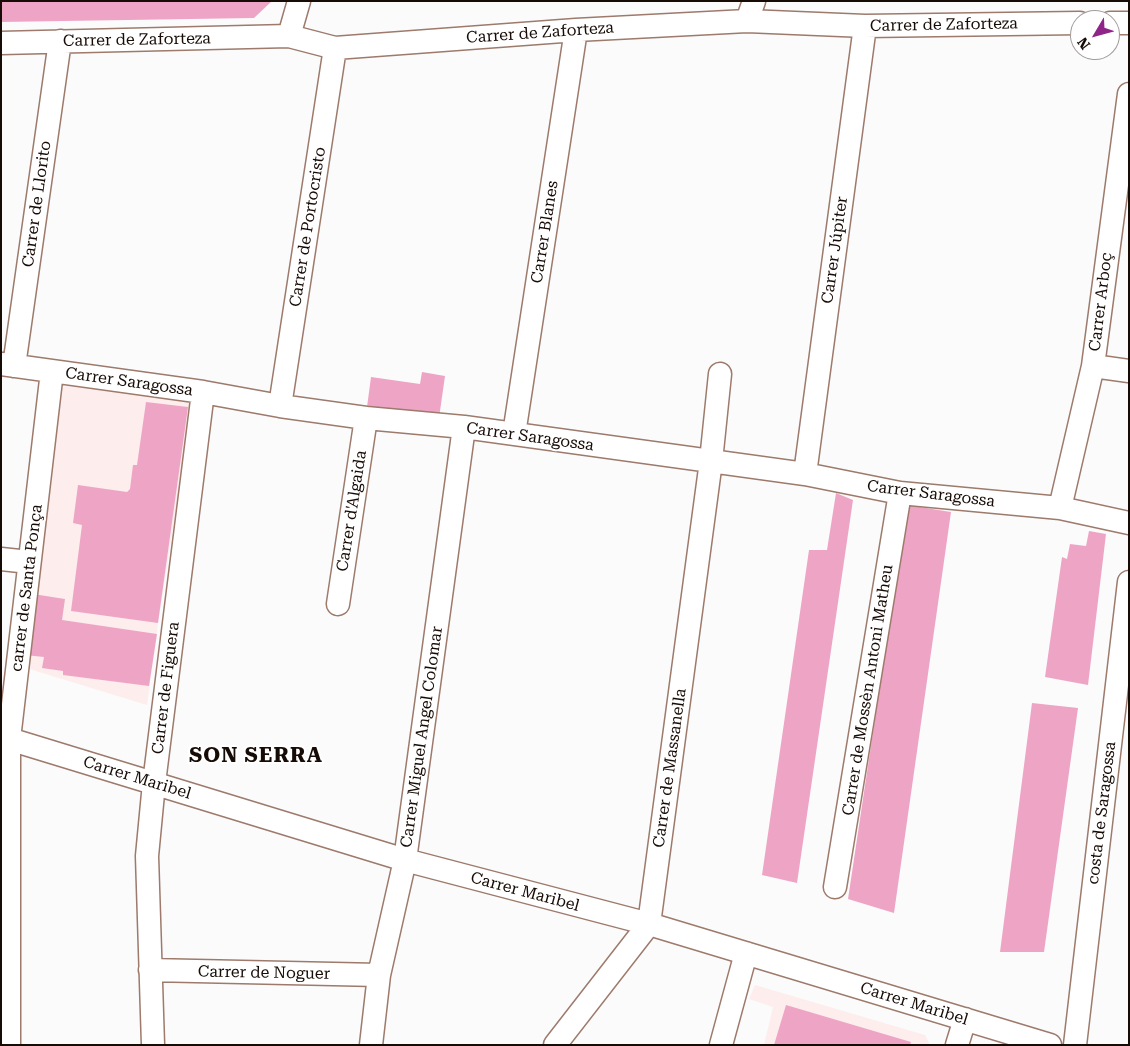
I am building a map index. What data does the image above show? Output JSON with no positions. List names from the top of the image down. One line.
{"streets":{"street":["Carrer de Zaforteza","Carrer de Llorito","Carrer de Portocristo","Carrer Blanes","Carrer Júpiter","Carrer Arboç","Carrer Saragossa","Carrer d'Algaida","carrer de Santa Ponça","Carrer de Figuera","Carrer de Mossèn Antoni Matheu","Carrer Miguel Angel Colomar","Carrer de Massanella","Carrer Maribel","costa de Saragossa","Carrer de Noguer"]},"crossings":[["Carrer de Zaforteza","Carrer de Llorito"],["Carrer de Zaforteza","Carrer de Portocristo"],["Carrer de Zaforteza","Carrer Blanes"],["Carrer de Zaforteza","Carrer Júpiter"],["Carrer de Llorito","Carrer Saragossa"],["Carrer de Portocristo","Carrer Saragossa"],["Carrer Blanes","Carrer Saragossa"],["Carrer Júpiter","Carrer Saragossa"],["Carrer Arboç","Carrer Saragossa"],["Carrer Saragossa","Carrer d'Algaida"],["Carrer Saragossa","carrer de Santa Ponça"],["Carrer Saragossa","Carrer de Figuera"],["Carrer Saragossa","Carrer de Mossèn Antoni Matheu"],["Carrer Saragossa","Carrer Miguel Angel Colomar"],["Carrer Saragossa","Carrer de Massanella"],["carrer de Santa Ponça","Carrer Maribel"],["Carrer de Figuera","Carrer Maribel"],["Carrer de Figuera","Carrer de Noguer"],["Carrer Miguel Angel Colomar","Carrer Maribel"],["Carrer Miguel Angel Colomar","Carrer de Noguer"],["Carrer de Massanella","Carrer Maribel"]],"districts":["SON SERRA"],"north":"bottom left"}
